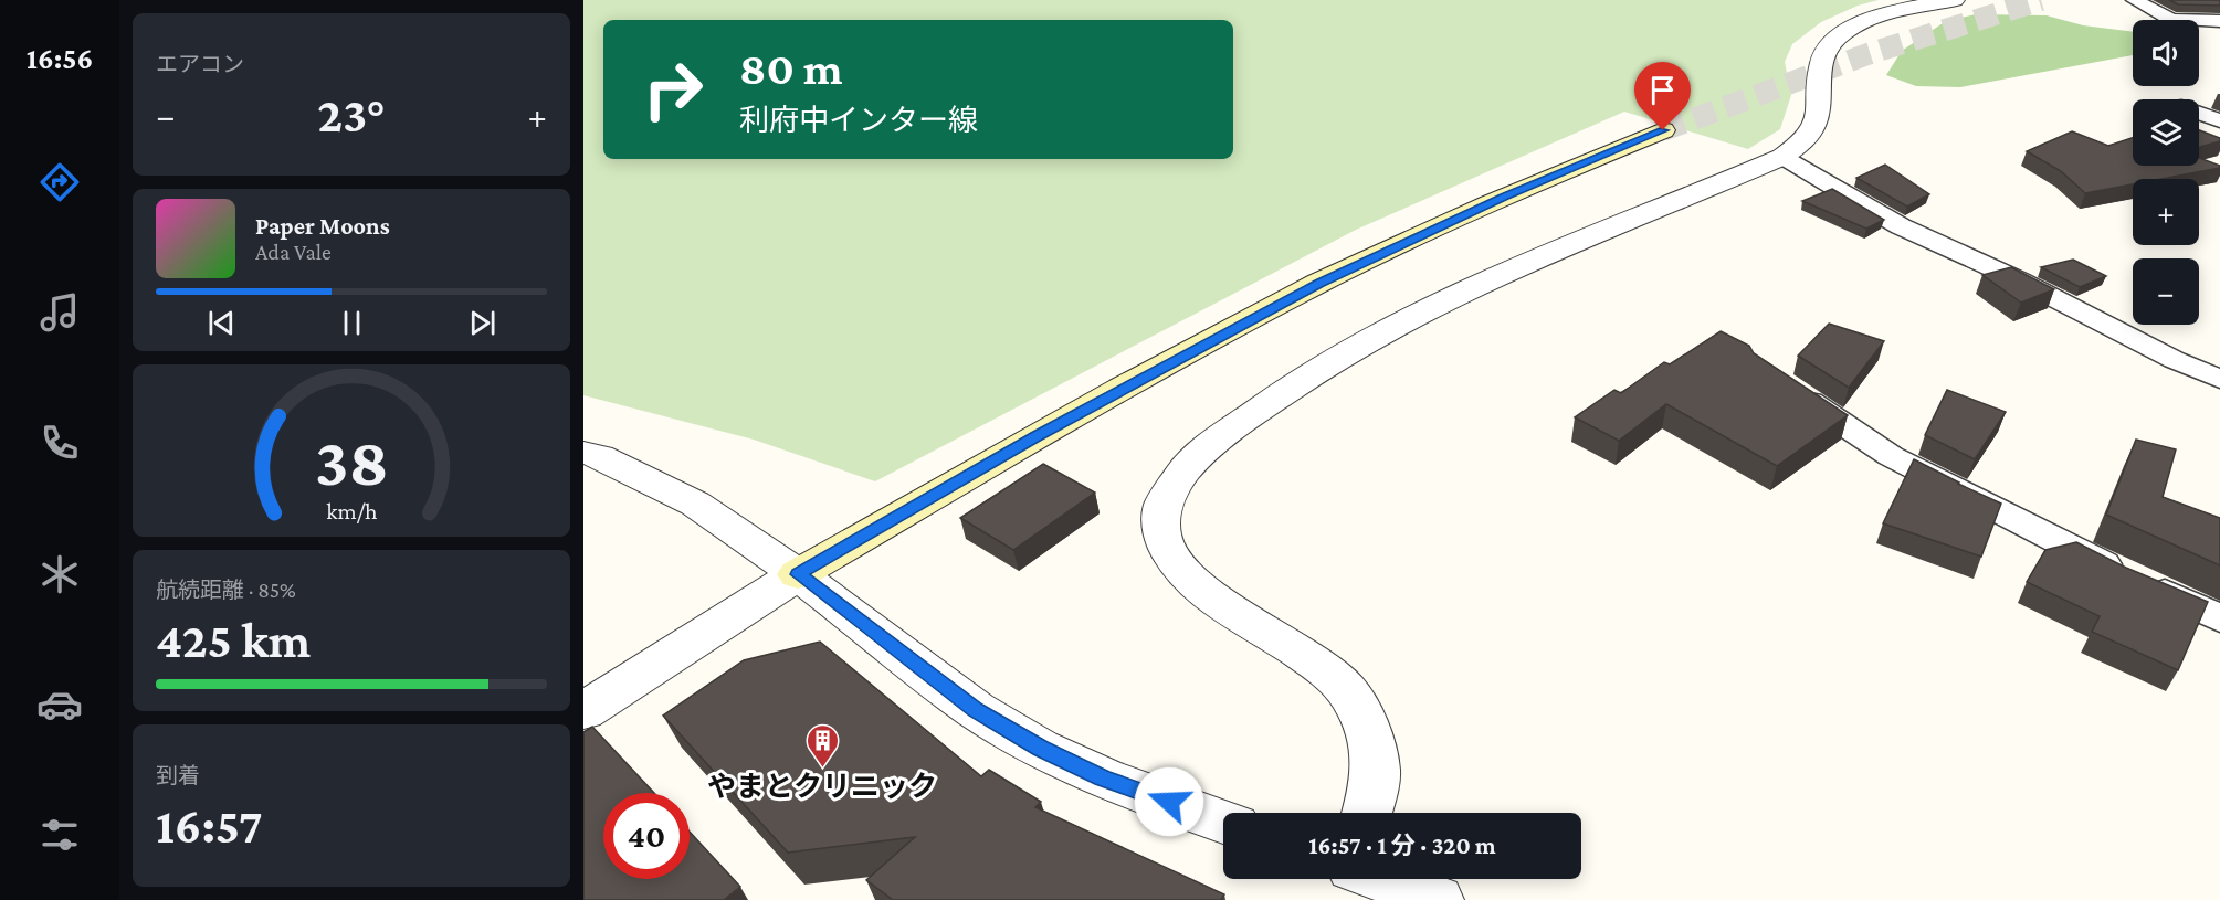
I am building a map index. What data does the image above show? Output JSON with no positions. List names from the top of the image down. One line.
{"places":{"building":["やまとクリニック"]},"page":{"tabs":"16:56","tile":["エアコン",["航続距離 · 85%","425 km"],["到着","16:57"]],"map_buttons":["+","−"],"turn":["80 m","利府中インター線"],"heat":["−","23°","+"],"song":["Paper Moons","Ada Vale"],"limit":"40","trip":"16:57 · 1 分 · 320 m","gauge":["38","km/h"]}}
